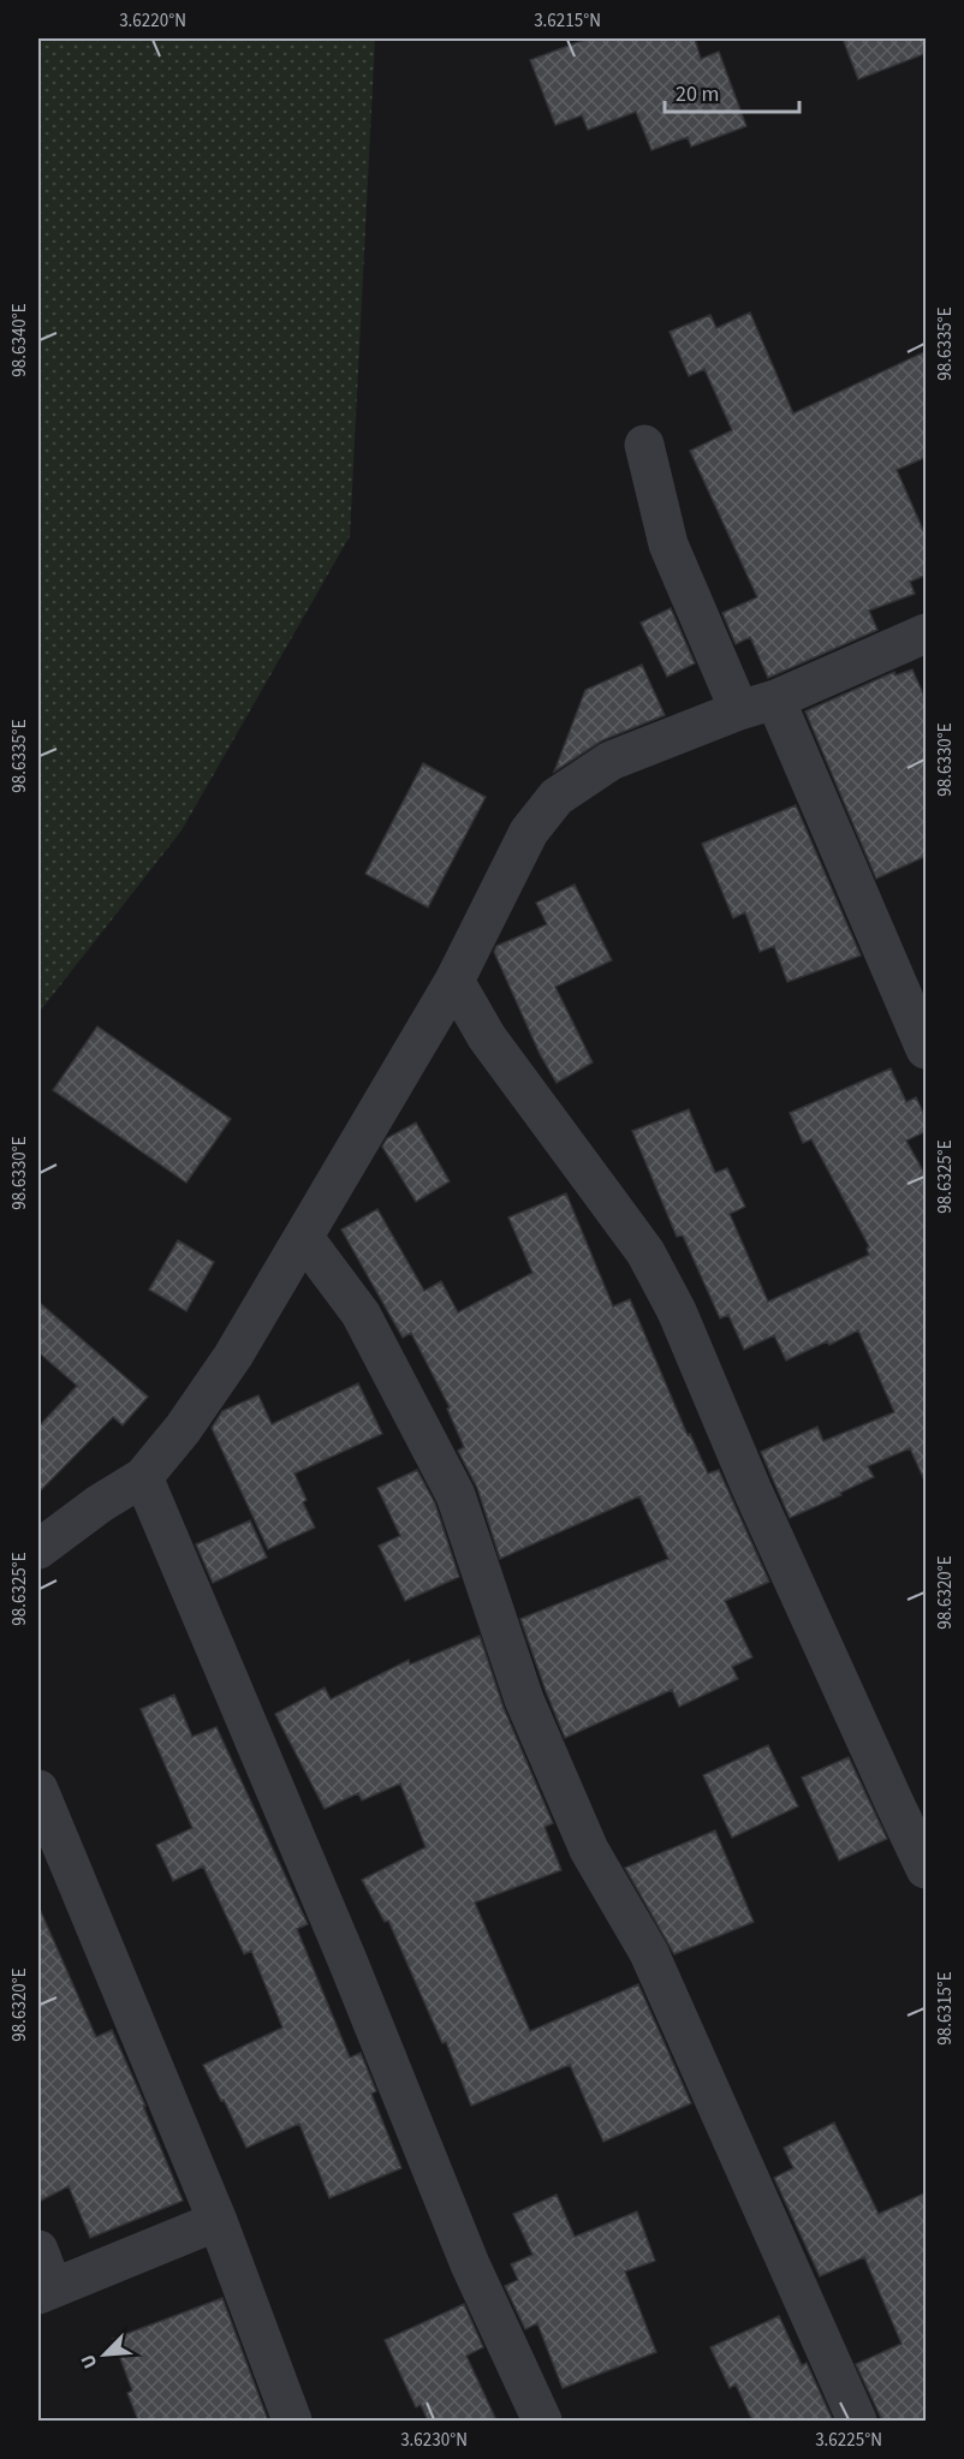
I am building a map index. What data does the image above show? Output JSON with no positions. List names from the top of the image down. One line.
{"scale_bar":"20 m","north":"bottom left","coordinates":["3.6220°N","3.6215°N","98.6340°E","98.6335°E","98.6330°E","98.6325°E","98.6320°E","98.6315°E","3.6230°N","3.6225°N"]}
